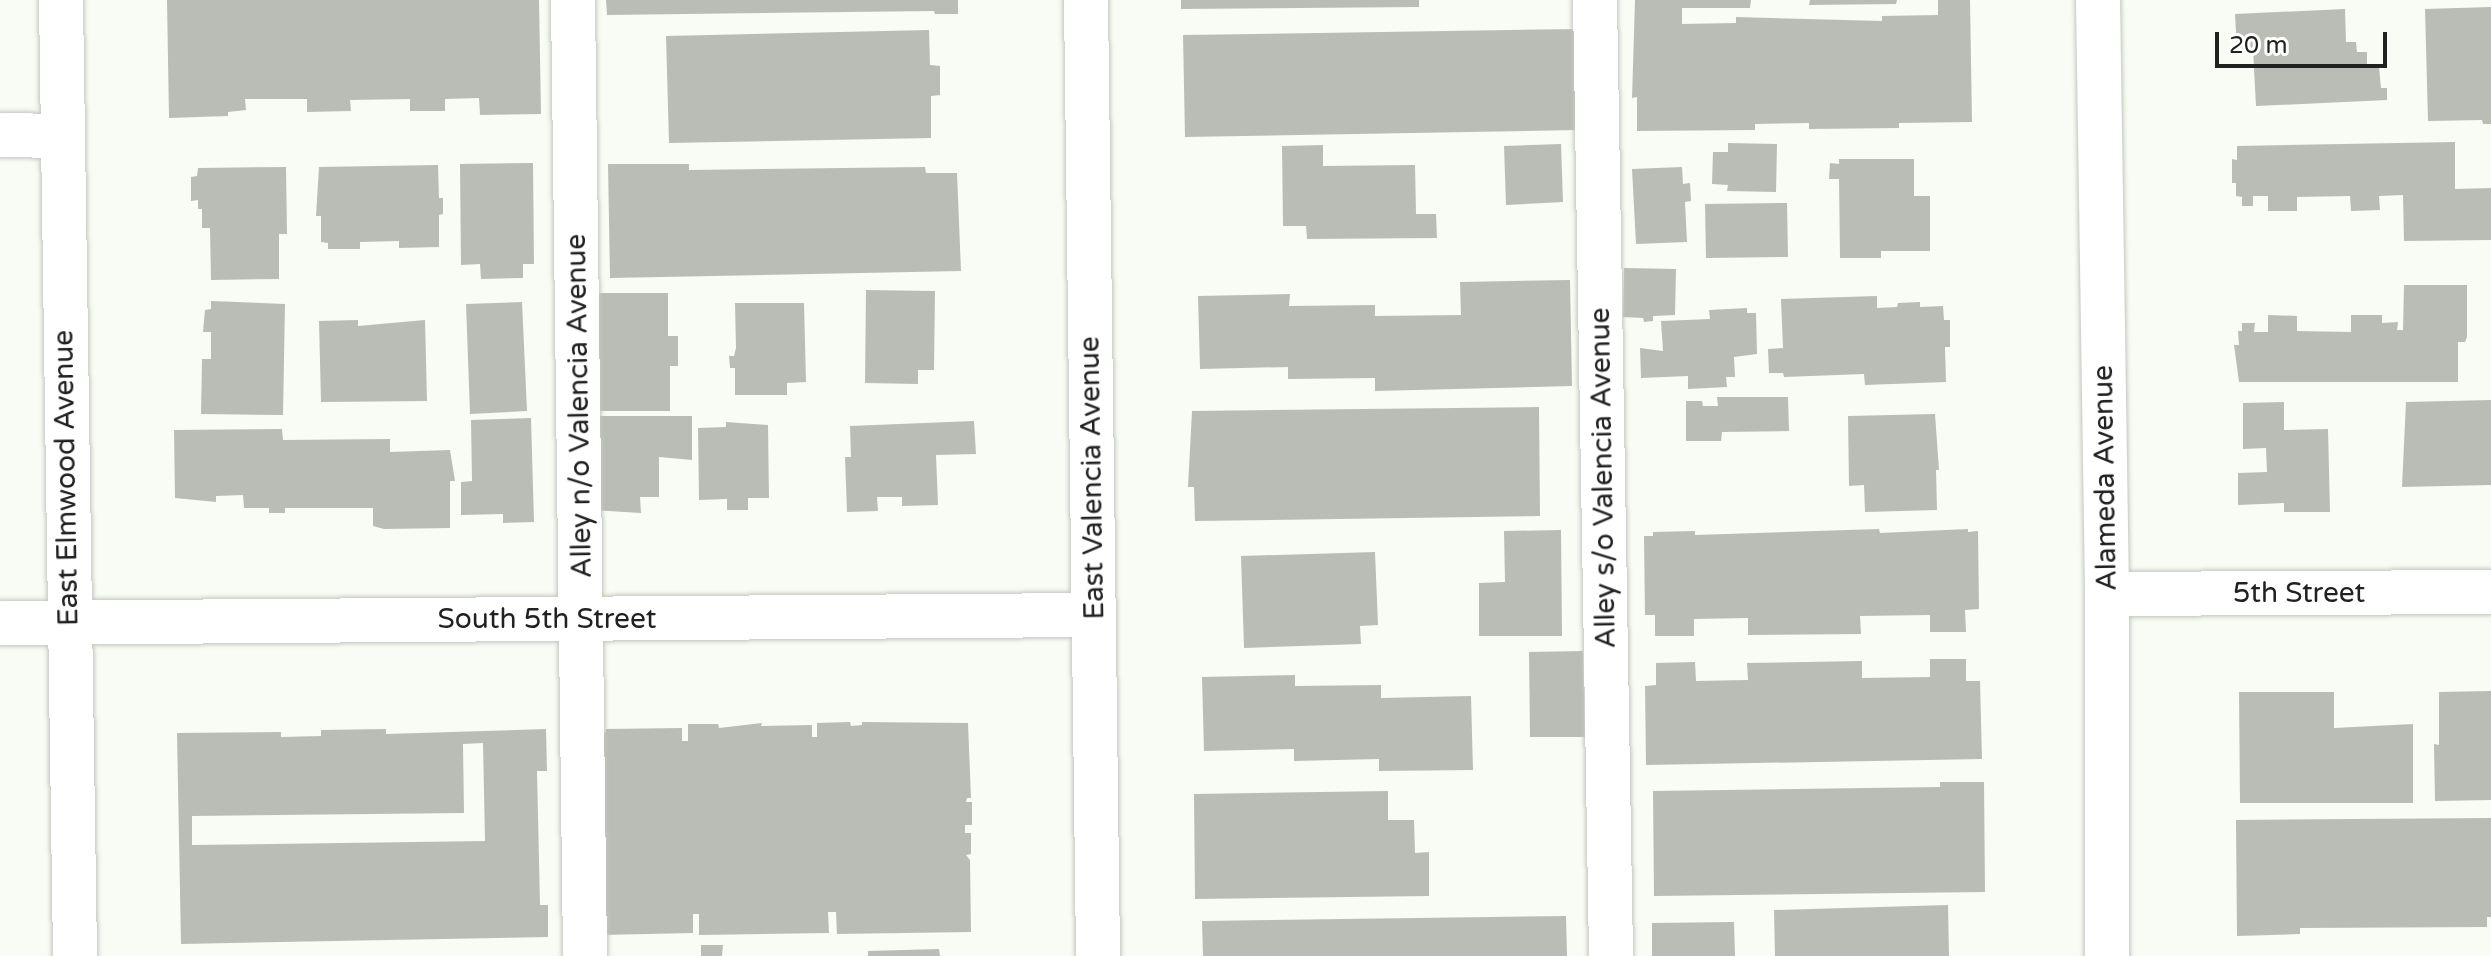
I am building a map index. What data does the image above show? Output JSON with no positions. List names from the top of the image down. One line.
{"streets":{"street":["Alley n/o Valencia Avenue","East Elmwood Avenue","East Valencia Avenue","Alley s/o Valencia Avenue","Alameda Avenue","5th Street","South 5th Street"]},"crossings":[["Alley n/o Valencia Avenue","South 5th Street"],["East Elmwood Avenue","South 5th Street"],["East Valencia Avenue","South 5th Street"],["Alameda Avenue","5th Street"]],"scale_bar":"20 m"}
